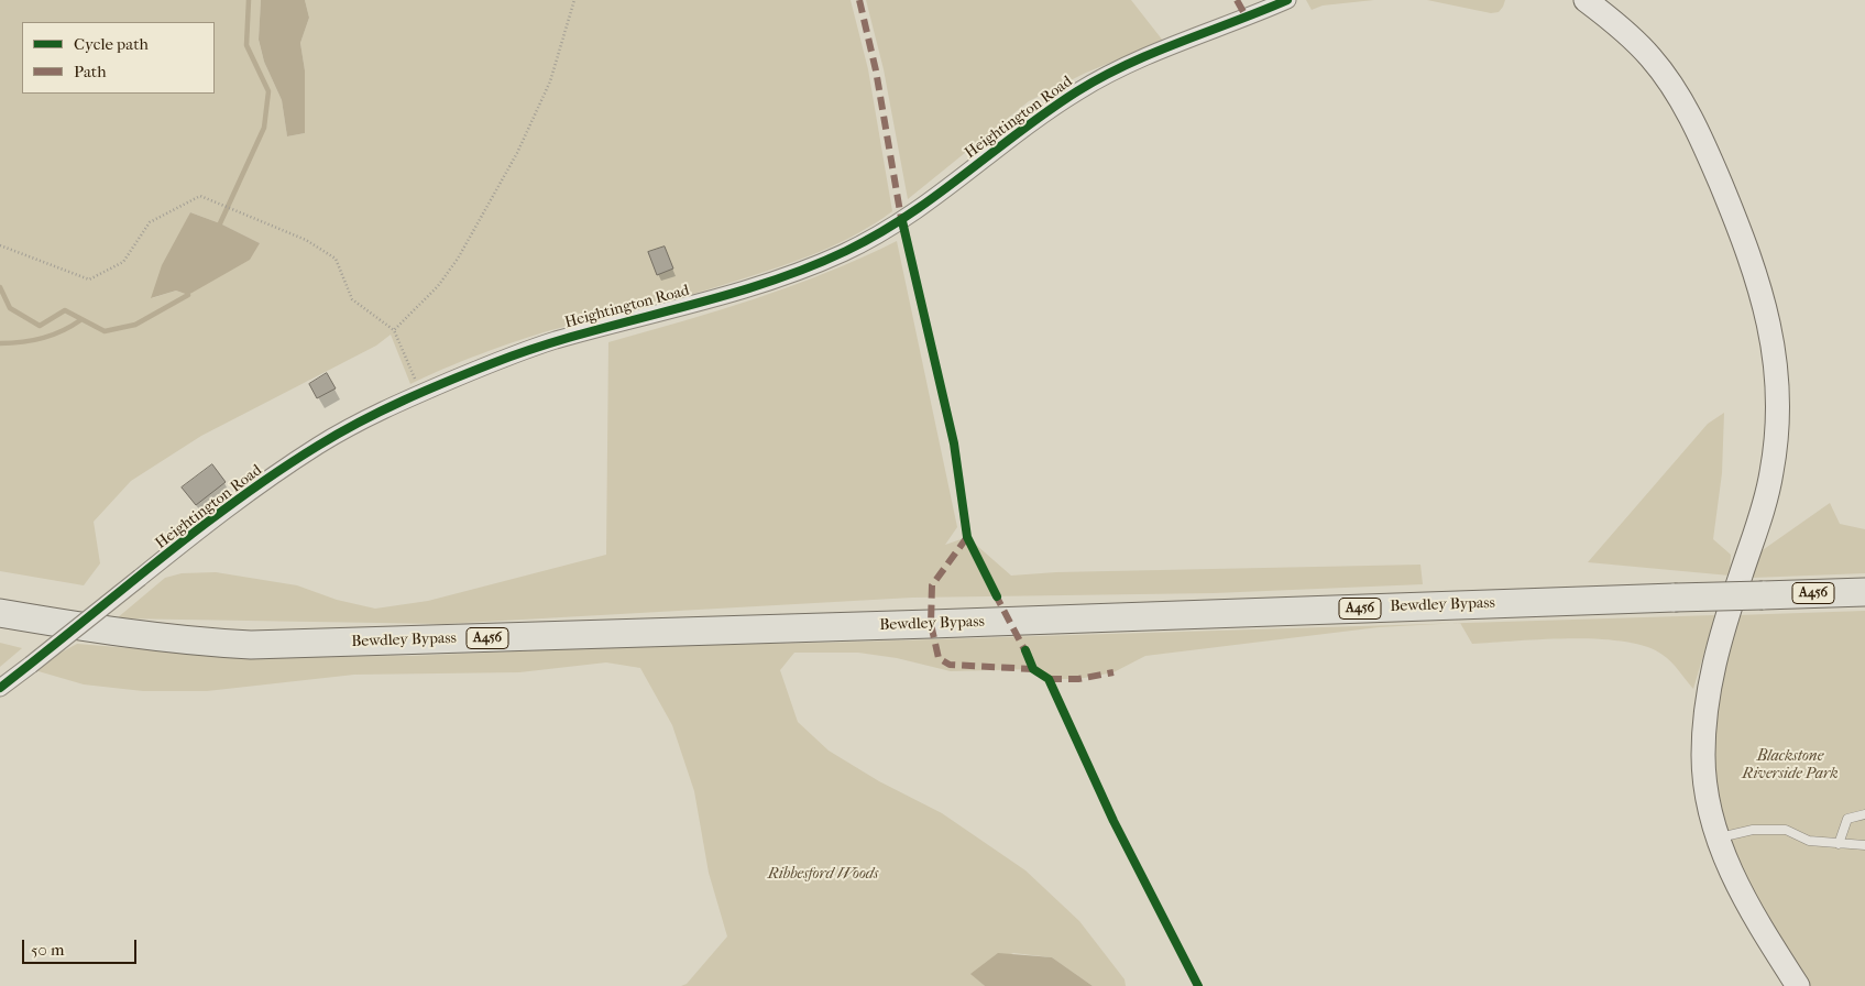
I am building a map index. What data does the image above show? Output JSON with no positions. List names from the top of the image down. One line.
{"streets":{"highway":["A456","Bewdley Bypass"],"street":["Heightington Road"]},"parks":["Blackstone Riverside Park","Ribbesford Woods"],"legend":["Cycle path","Path"],"scale_bar":"50 m"}
